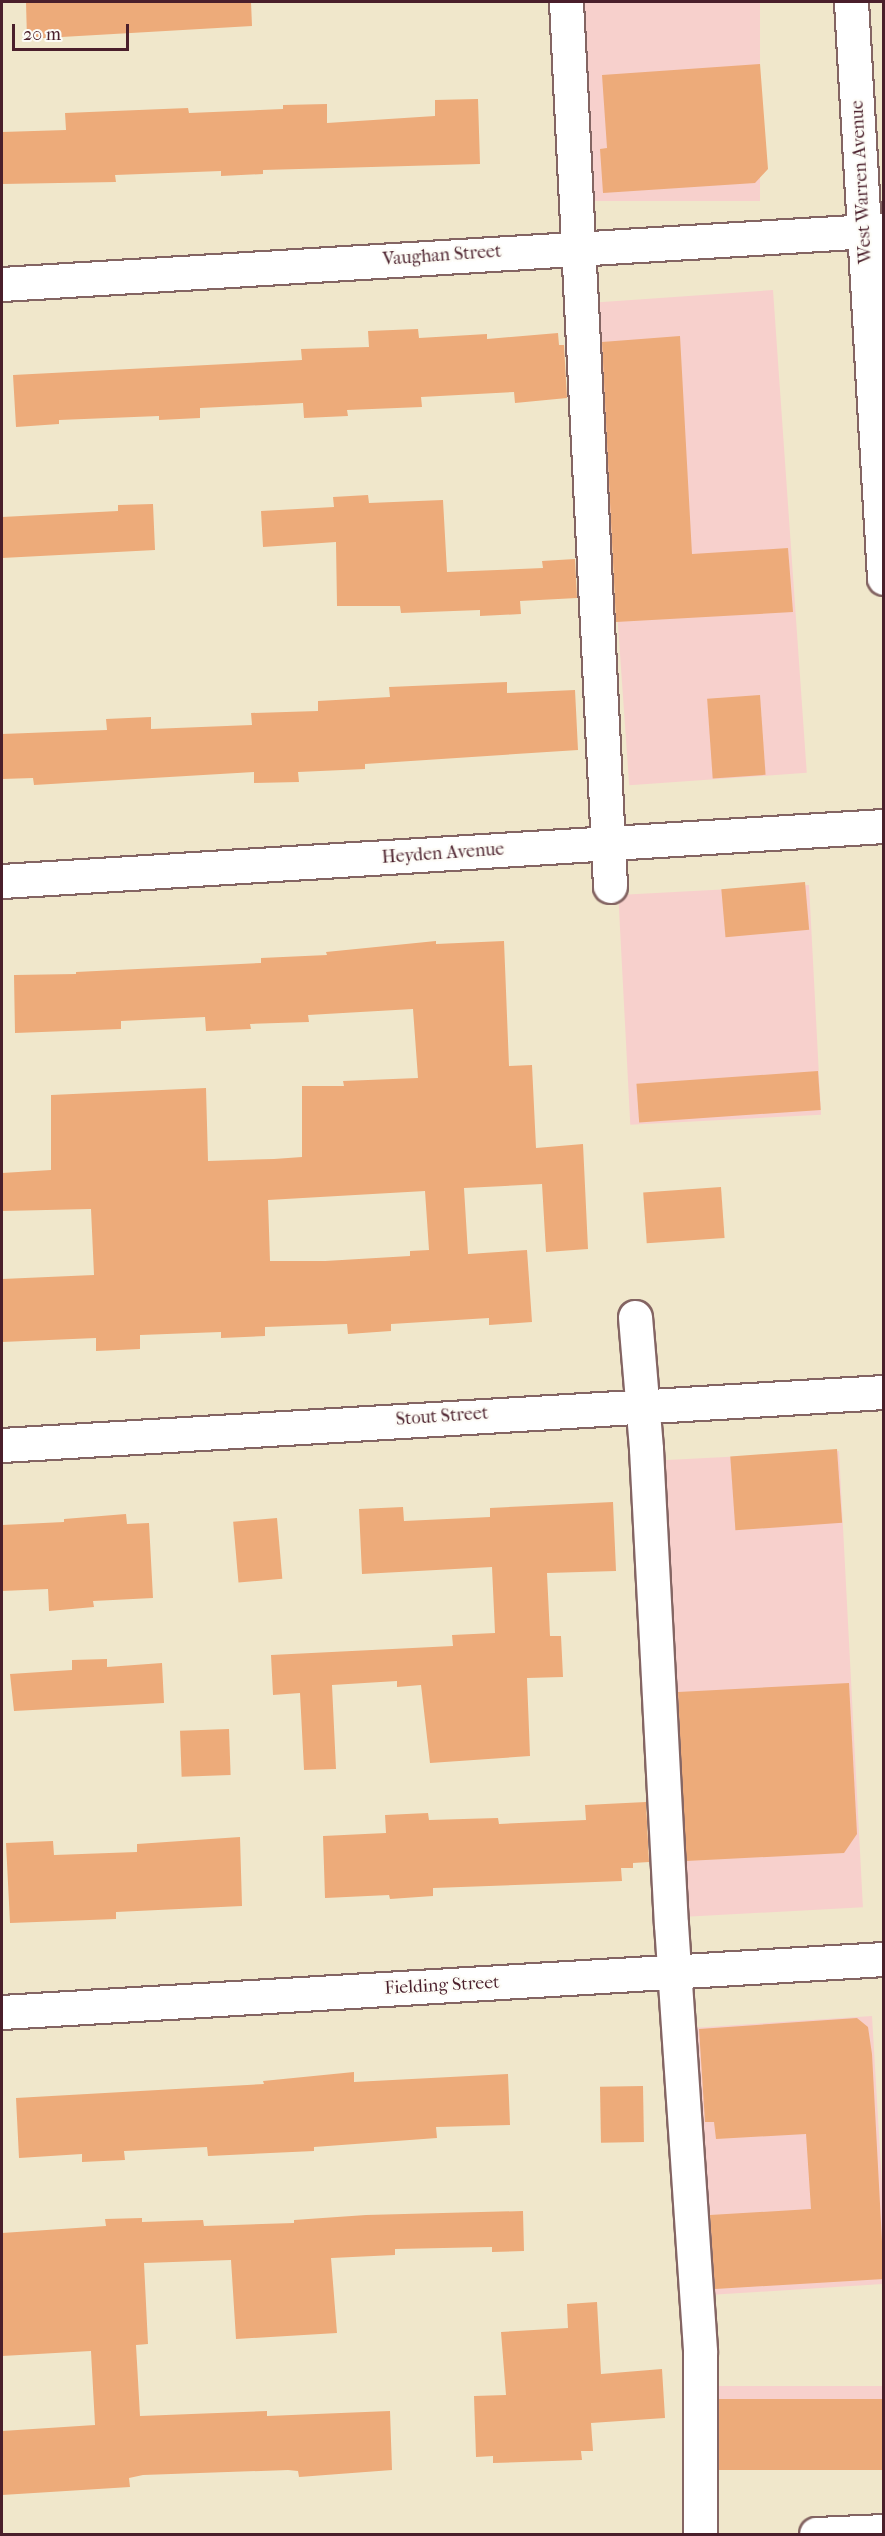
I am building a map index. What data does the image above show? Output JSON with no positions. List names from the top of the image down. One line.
{"streets":{"street":["West Warren Avenue","Vaughan Street","Heyden Avenue","Stout Street","Fielding Street"]},"crossings":[["West Warren Avenue","Vaughan Street"]],"scale_bar":"20 m"}
